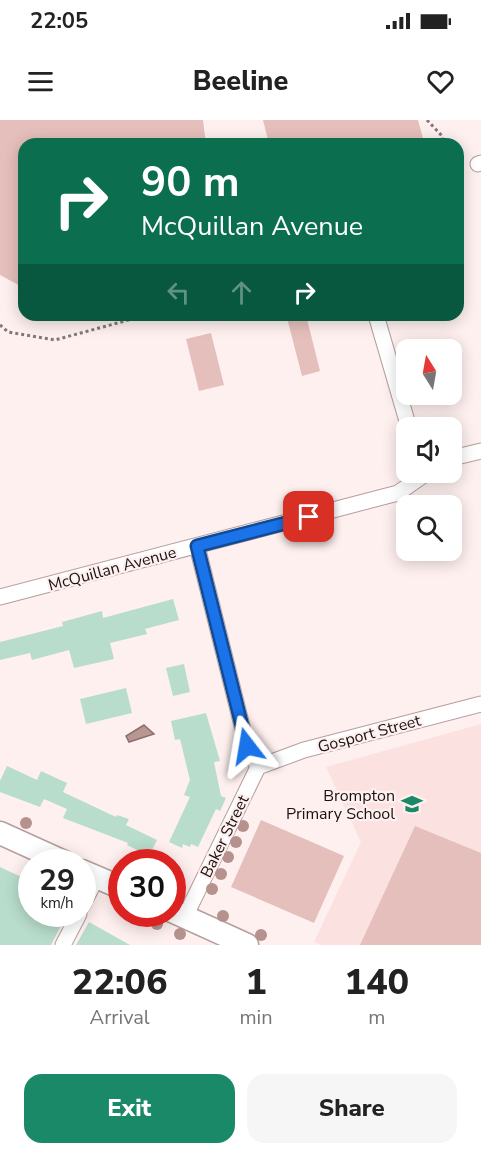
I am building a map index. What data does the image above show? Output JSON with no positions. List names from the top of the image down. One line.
{"streets":{"street":["McQuillan Avenue","Gosport Street","Baker Street"]},"crossings":[["Gosport Street","Baker Street"]],"places":{"school or university":["Brompton Primary School"]},"north":"top","page":{"status":"22:05","header":"Beeline","turn":["90 m","McQuillan Avenue"],"speed":"29 km/h","limit":"30","eta":["22:06","Arrival","1","min","140","m"],"buttons":["Exit","Share"]}}
